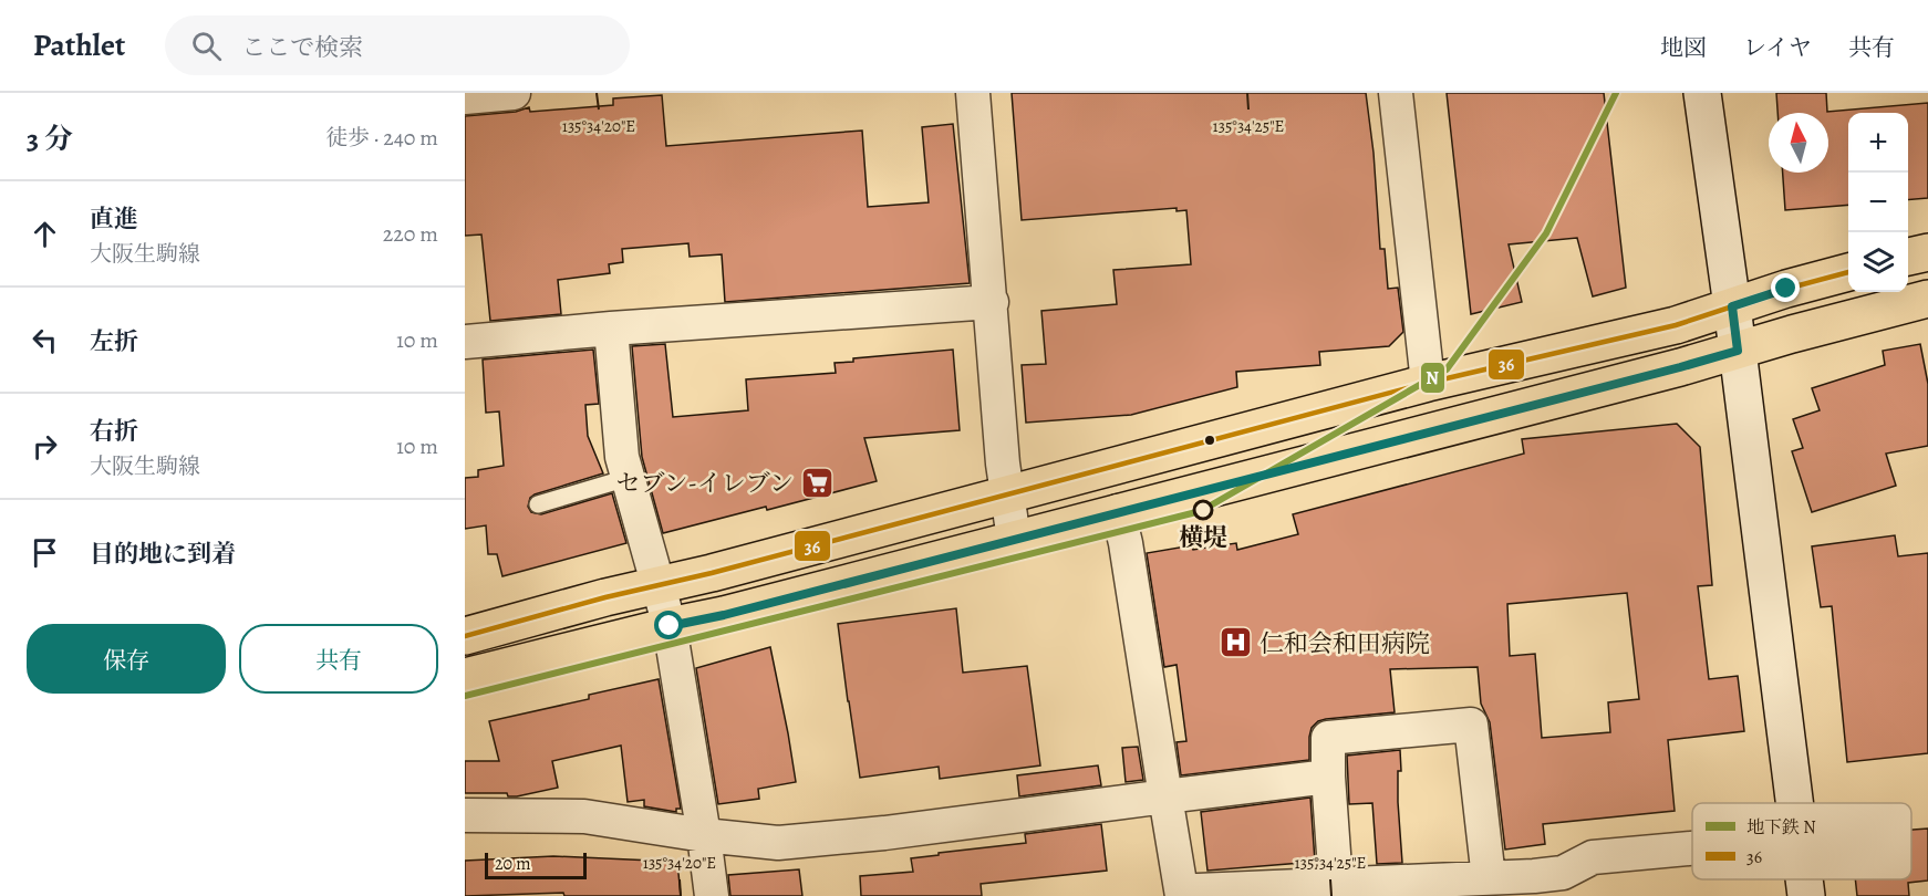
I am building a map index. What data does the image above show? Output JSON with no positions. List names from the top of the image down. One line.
{"places":{"supermarket":["セブン-イレブン"],"other":["横堤"],"hospital":["仁和会和田病院"]},"lines":["metro line N","transit line 36"],"legend":["地下鉄 N","36"],"scale_bar":"20 m","north":"top","page":{"header":"Pathlet","search":"ここで検索","nav":["地図","レイヤ","共有"],"heading":["3 分","徒歩 · 240 m"],"map_buttons":["+","−"],"list":[["直進","大阪生駒線","220 m"],["左折","10 m"],["右折","大阪生駒線","10 m"],"目的地に到着"],"buttons":["保存","共有"],"scale":"20 m"},"coordinates":["135°34'20\"E","135°34'25\"E"]}
